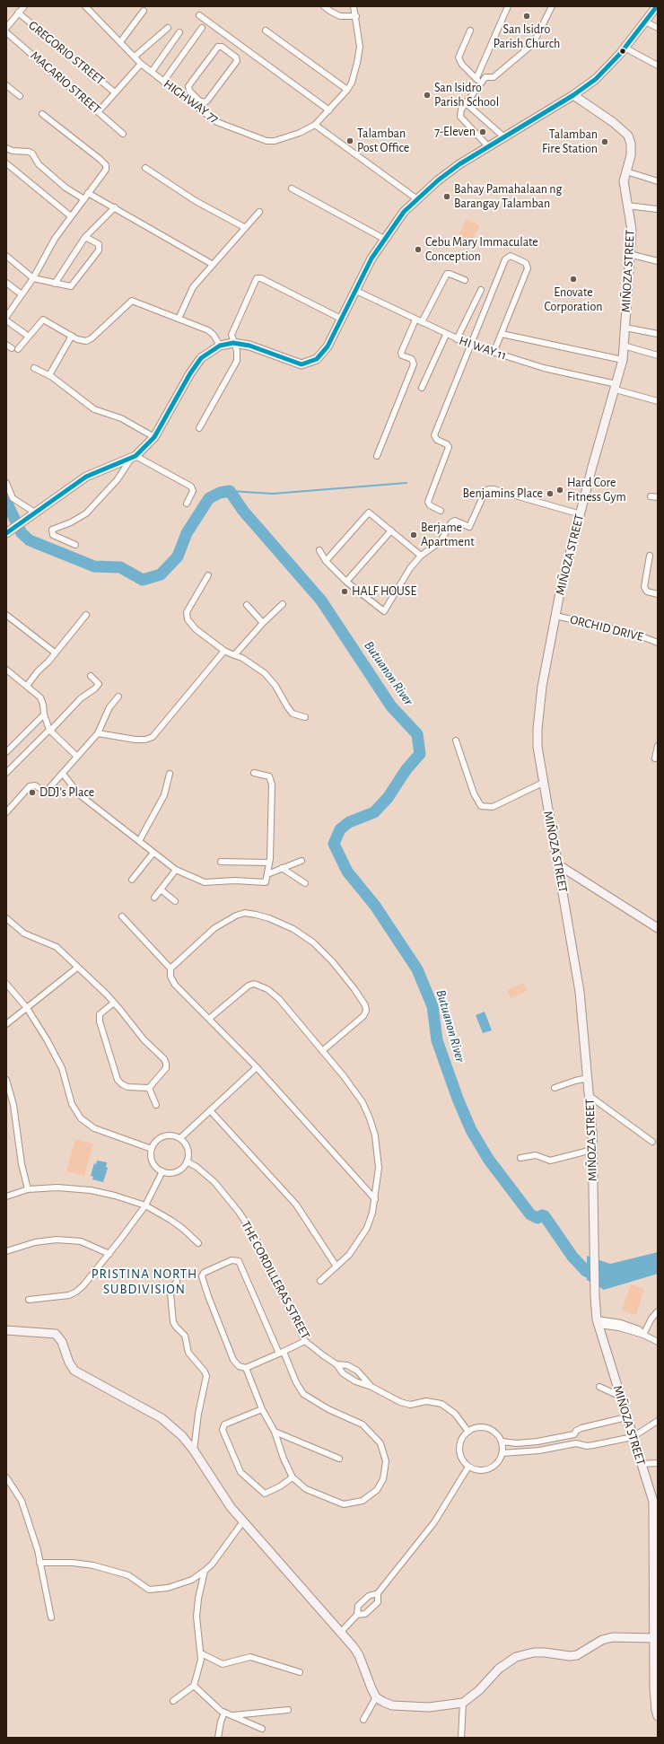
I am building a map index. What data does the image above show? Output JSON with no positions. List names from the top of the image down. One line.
{"streets":{"main road":["MIÑOZA STREET"],"street":["GREGORIO STREET","MACARIO STREET","HIGHWAY 77","HI WAY 11","ORCHID DRIVE","THE CORDILLERAS STREET"]},"crossings":[["MIÑOZA STREET","HI WAY 11"],["MIÑOZA STREET","ORCHID DRIVE"]],"districts":["PRISTINA NORTH SUBDIVISION"],"water":["Butuanon River"],"places":["San Isidro Parish Church","San Isidro Parish School","7-Eleven","Talamban Post Office","Talamban Fire Station","Bahay Pamahalaan ng Barangay Talamban","Cebu Mary Immaculate Conception","Enovate Corporation","Hard Core Fitness Gym","Benjamins Place","Berjame Apartment","HALF HOUSE","DDJ’s Place"]}
